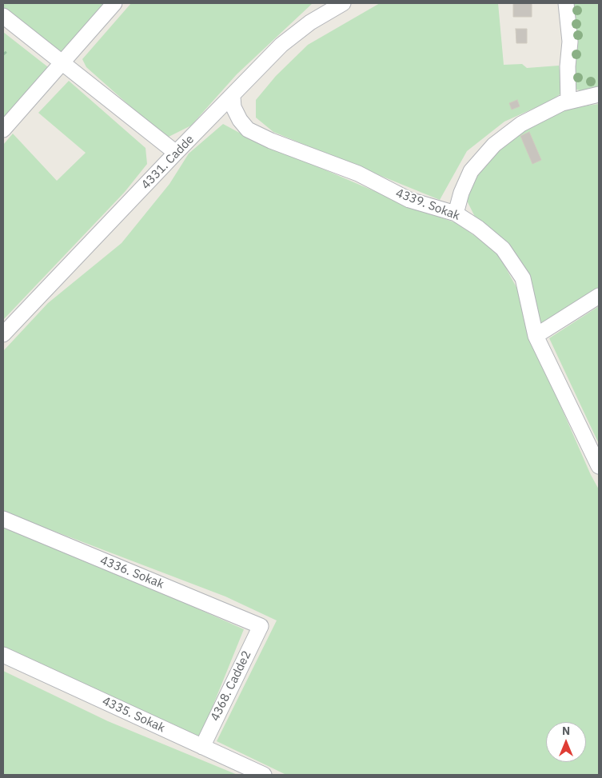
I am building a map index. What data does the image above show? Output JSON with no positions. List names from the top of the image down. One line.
{"streets":{"street":["4331. Cadde","4339. Sokak","4336. Sokak","4368. Cadde2","4335. Sokak"]},"crossings":[["4331. Cadde","4339. Sokak"],["4336. Sokak","4368. Cadde2"],["4368. Cadde2","4335. Sokak"]],"north":"top"}
